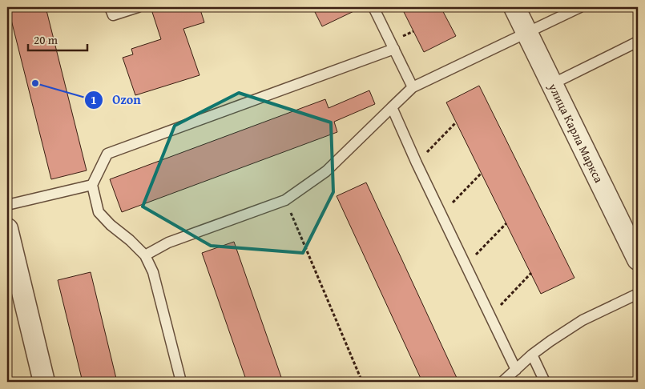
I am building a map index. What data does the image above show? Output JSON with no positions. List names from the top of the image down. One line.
{"streets":{"street":["улица Карла Маркса"]},"places":["Ozon"],"scale_bar":"20 m"}
